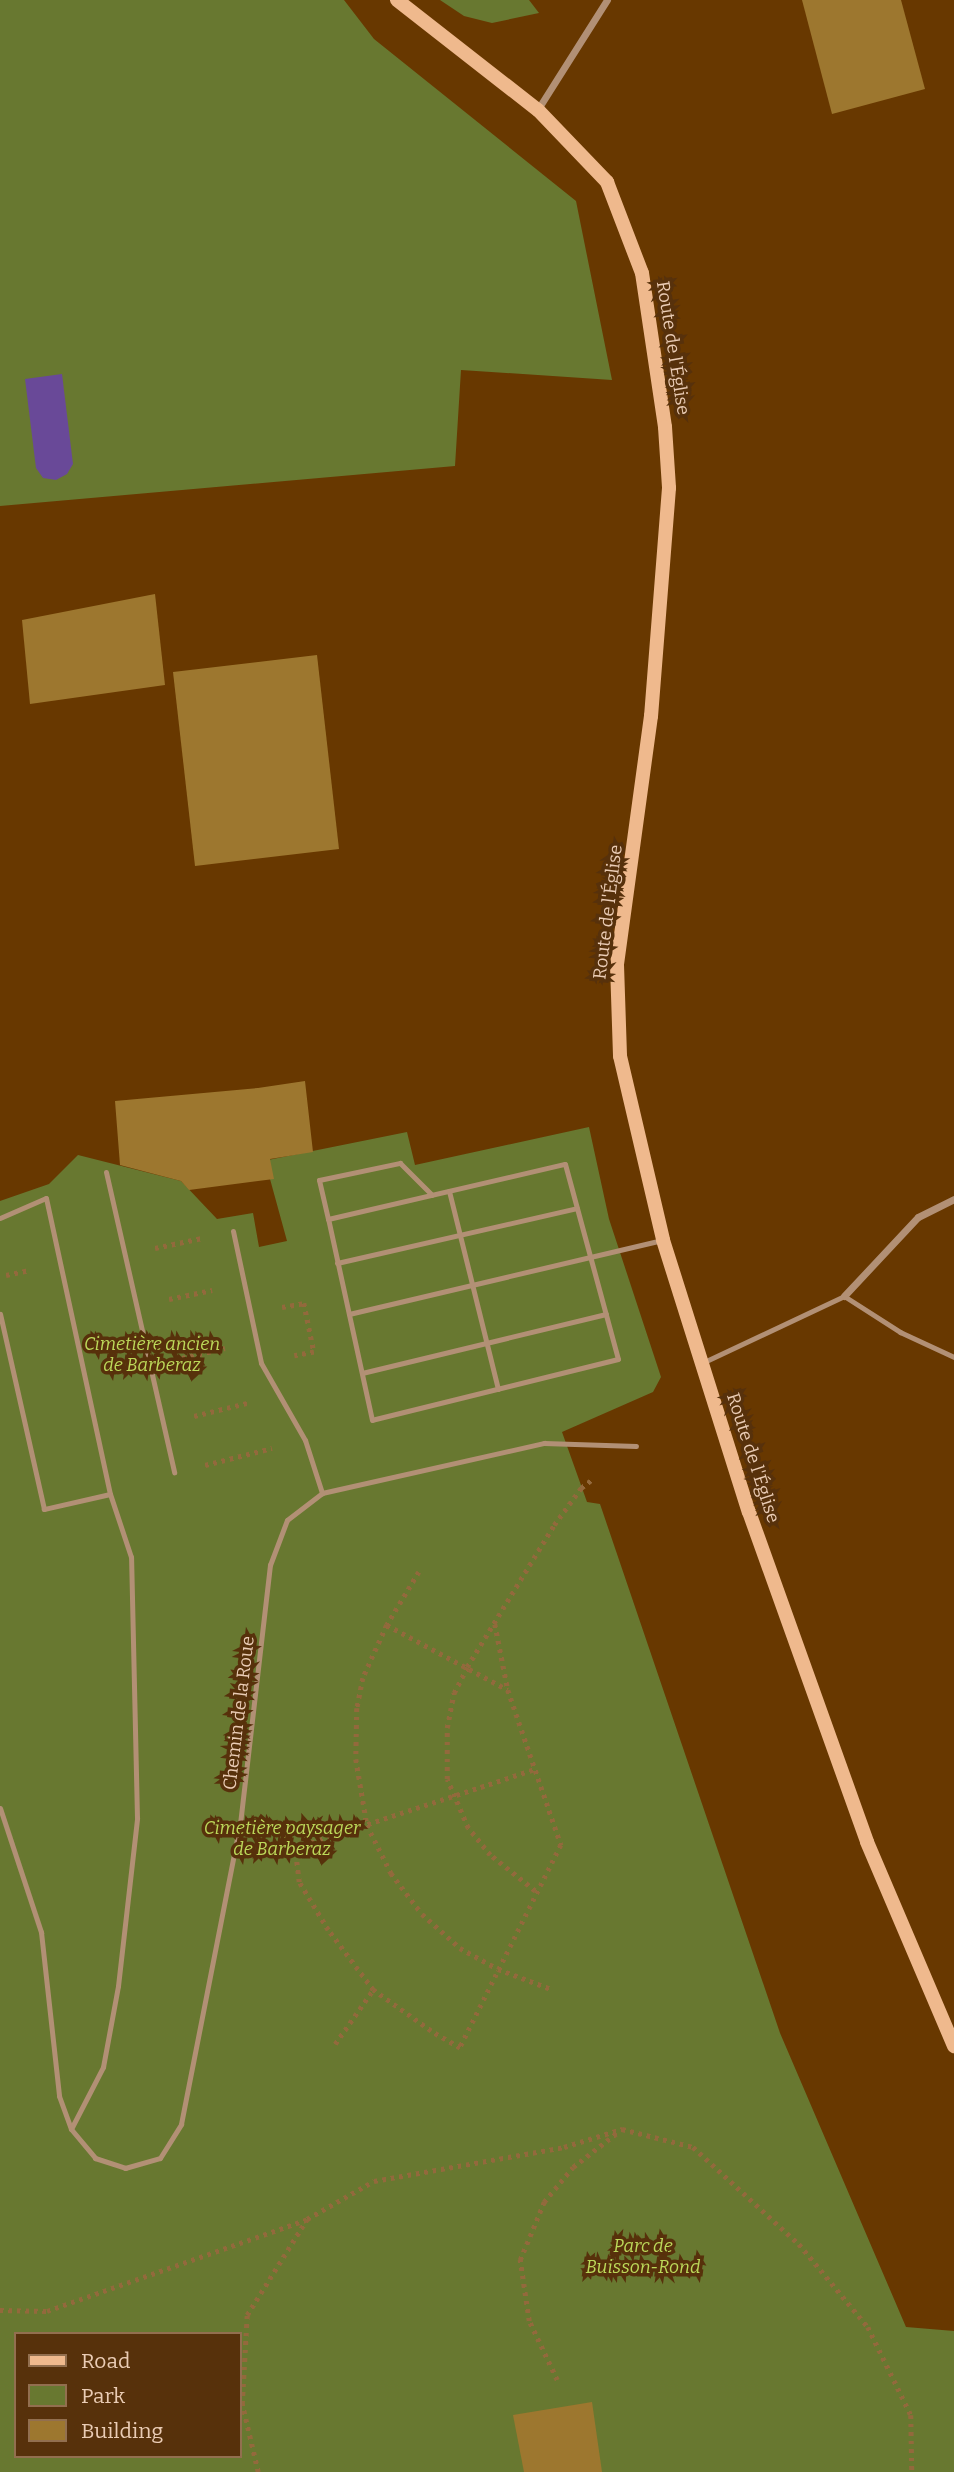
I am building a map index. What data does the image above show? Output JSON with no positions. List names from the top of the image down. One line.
{"streets":{"street":["Route de l'Église"],"lane":["Chemin de la Roue"]},"parks":["Cimetière ancien de Barberaz","Cimetière paysager de Barberaz","Parc de Buisson-Rond"],"legend":["Road","Park","Building"]}
